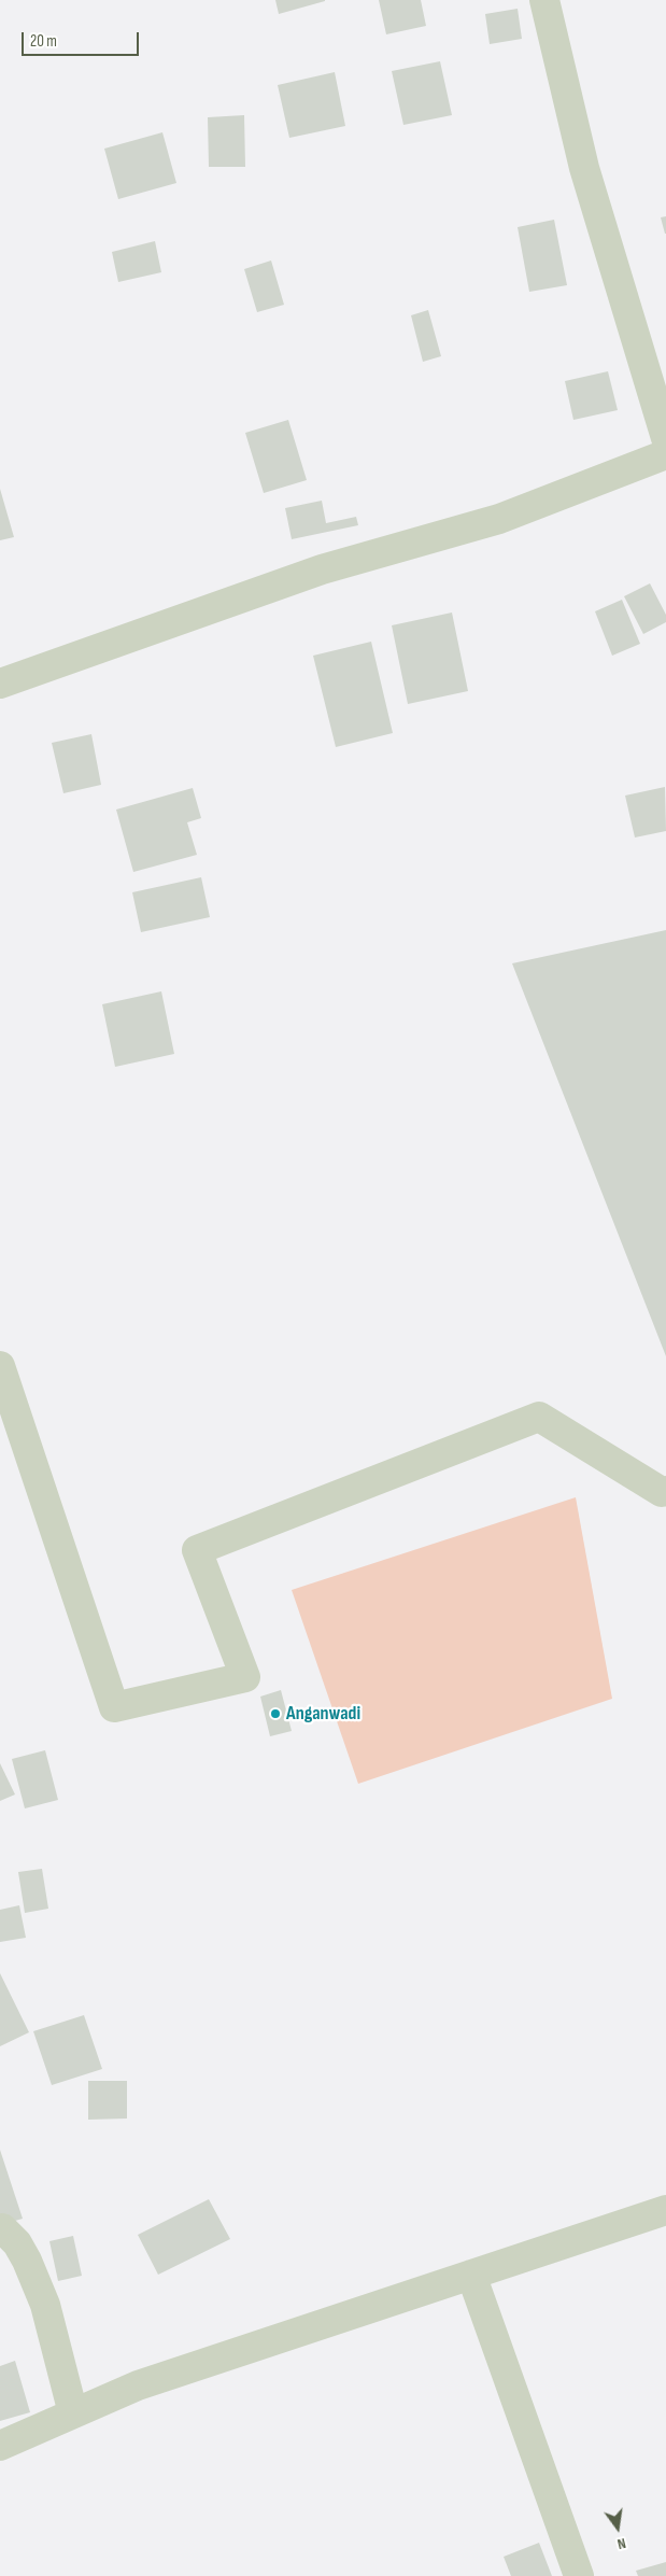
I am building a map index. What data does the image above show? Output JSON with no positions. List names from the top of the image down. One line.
{"places":["Anganwadi"],"scale_bar":"20 m","north":"bottom"}
